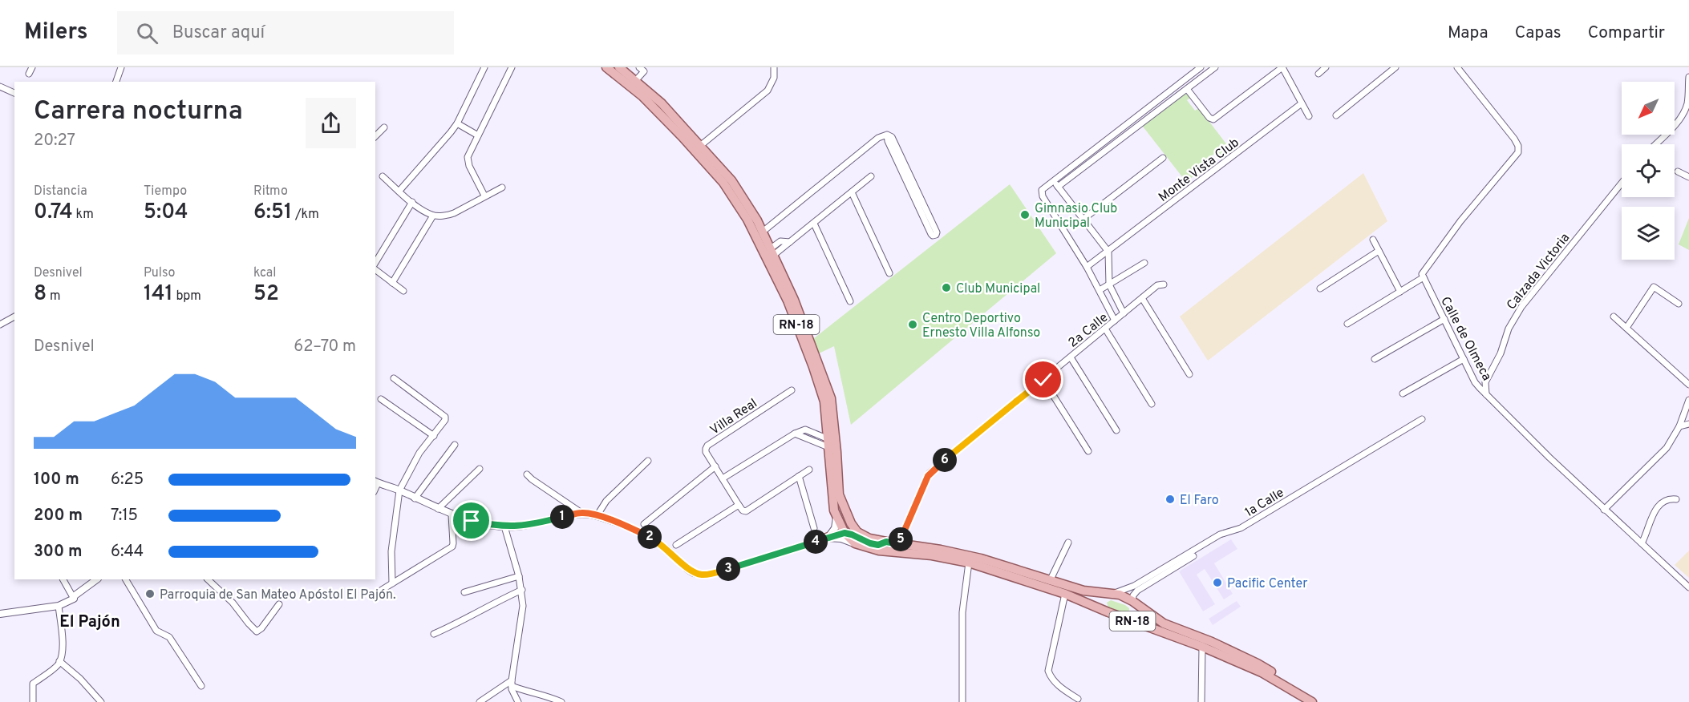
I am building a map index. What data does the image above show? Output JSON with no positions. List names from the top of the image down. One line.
{"streets":{"main road":["RN-18"],"street":["Monte Vista Club","Calzada Victoria","2a Calle","Calle de Olmeca","Villa Real","1a Calle"]},"crossings":[["Calzada Victoria","Calle de Olmeca"],["RN-18","2a Calle"],["RN-18","1a Calle"]],"districts":["El Pajón"],"places":["Gimnasio Club Municipal","Club Municipal","Centro Deportivo Ernesto Villa Alfonso","El Faro","Pacific Center","Parroquia de San Mateo Apóstol El Pajón."],"north":"bottom left","page":{"header":"Milers","search":"Buscar aquí","nav":["Mapa","Capas","Compartir"],"heading":["Carrera nocturna","20:27"],"stats":[["Distancia","0.74 km"],["Tiempo","5:04"],["Ritmo","6:51 /km"],["Desnivel","8 m"],["Pulso","141 bpm"],["kcal","52"]],"chart":["Desnivel","62–70 m"],"pins":["6","1","2","5","4","3"],"list":[{"name":"100 m","note":"6:25"},{"name":"200 m","note":"7:15"},{"name":"300 m","note":"6:44"}]}}
